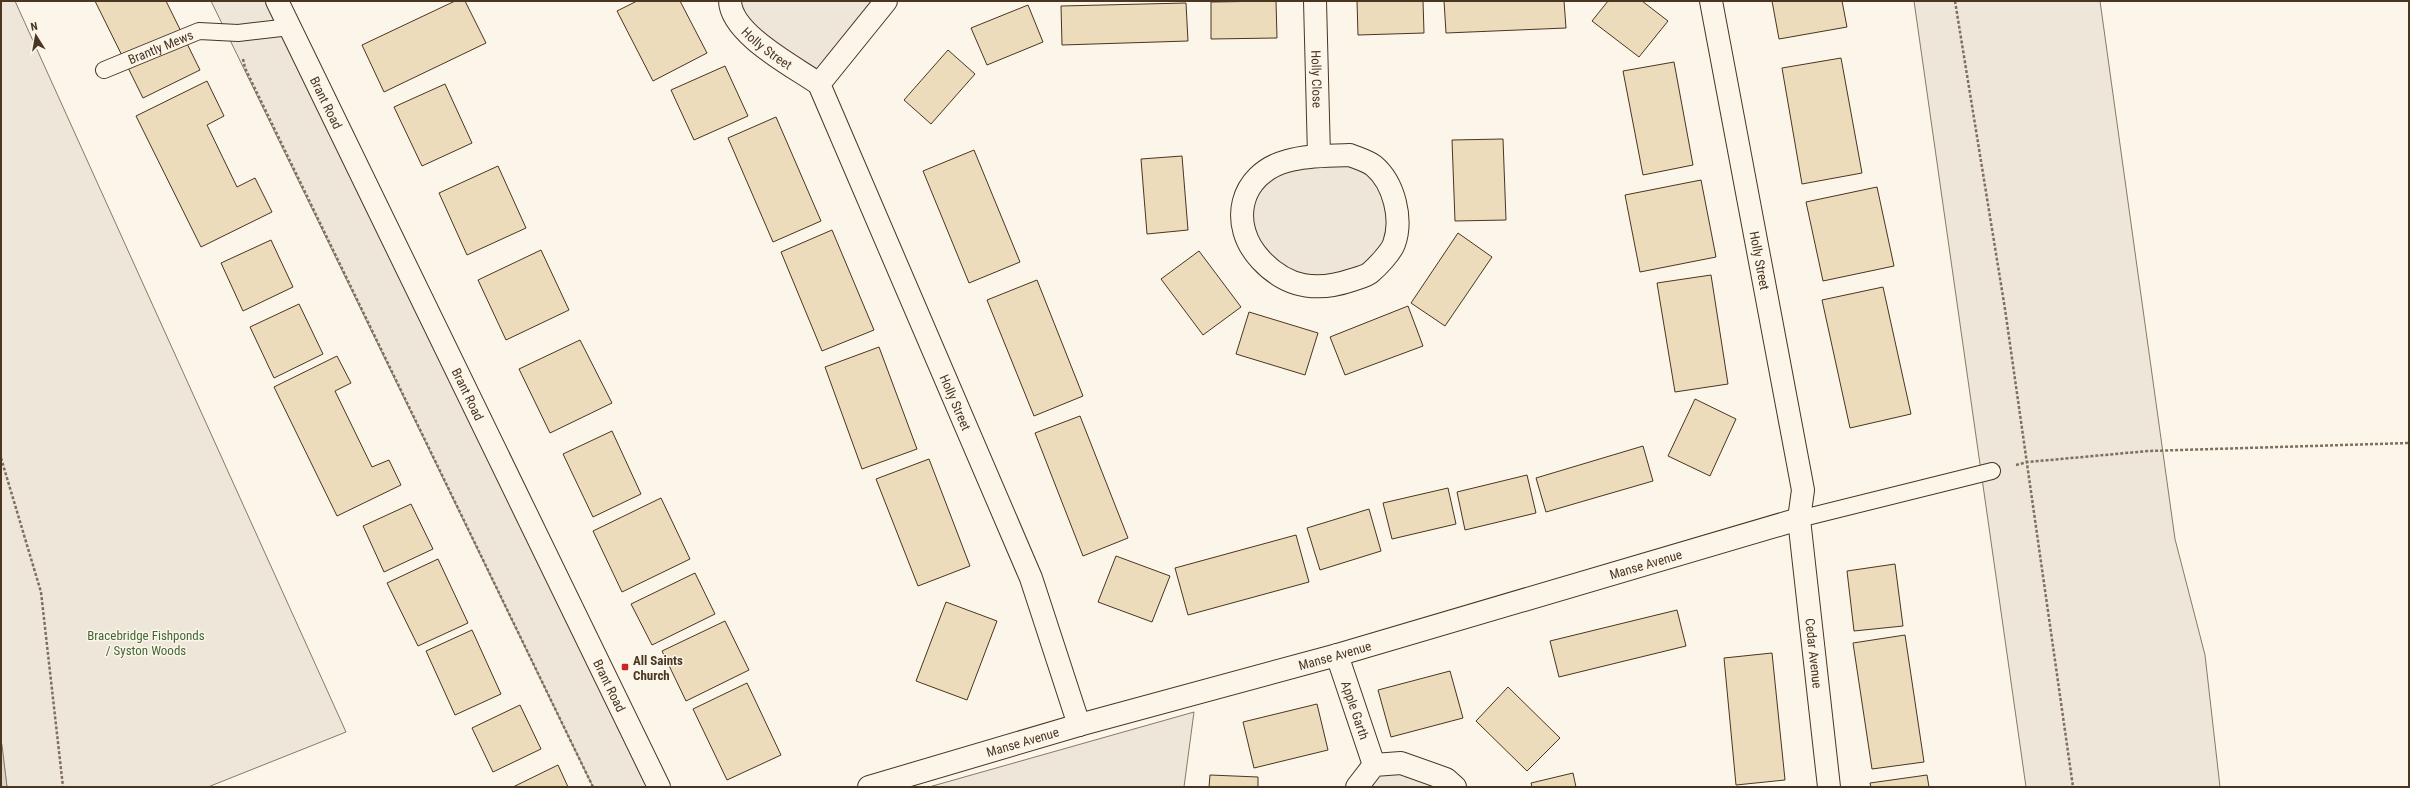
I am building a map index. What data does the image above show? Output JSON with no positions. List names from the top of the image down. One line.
{"streets":{"street":["Holly Street","Holly Close","Brant Road","Manse Avenue","Cedar Avenue","Apple Garth"],"lane":["Brantly Mews"]},"crossings":[["Holly Street","Manse Avenue"],["Holly Street","Cedar Avenue"],["Brantly Mews","Brant Road"],["Manse Avenue","Cedar Avenue"],["Manse Avenue","Apple Garth"]],"parks":["Bracebridge Fishponds / Syston Woods"],"places":{"transit":["All Saints Church"]},"north":"top"}
